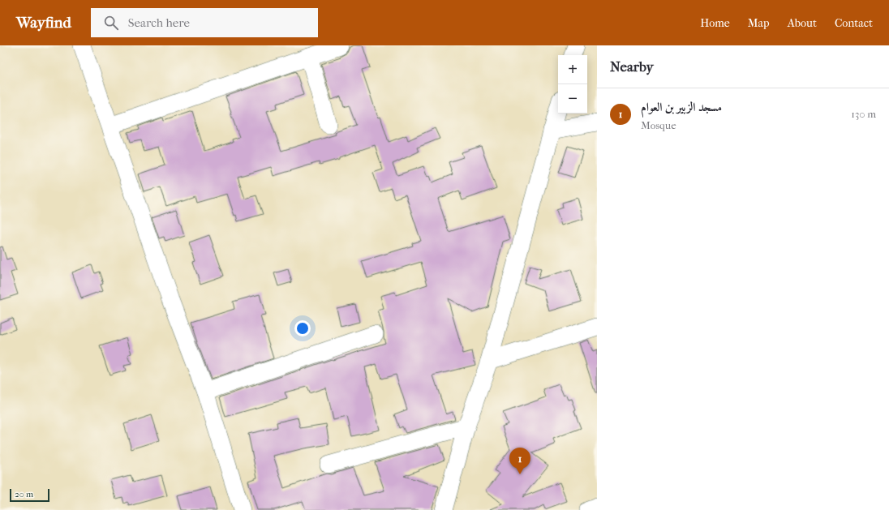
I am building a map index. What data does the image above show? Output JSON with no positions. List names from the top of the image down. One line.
{"scale_bar":"20 m","page":{"header":"Wayfind","search":"Search here","nav":["Home","Map","About","Contact"],"heading":"Nearby","map_buttons":["+","−"],"list":[{"mark":"1","name":"مسجد الزبير بن العوام","note":"Mosque","value":"130 m"}],"pins":"1","scale":"20 m"}}
